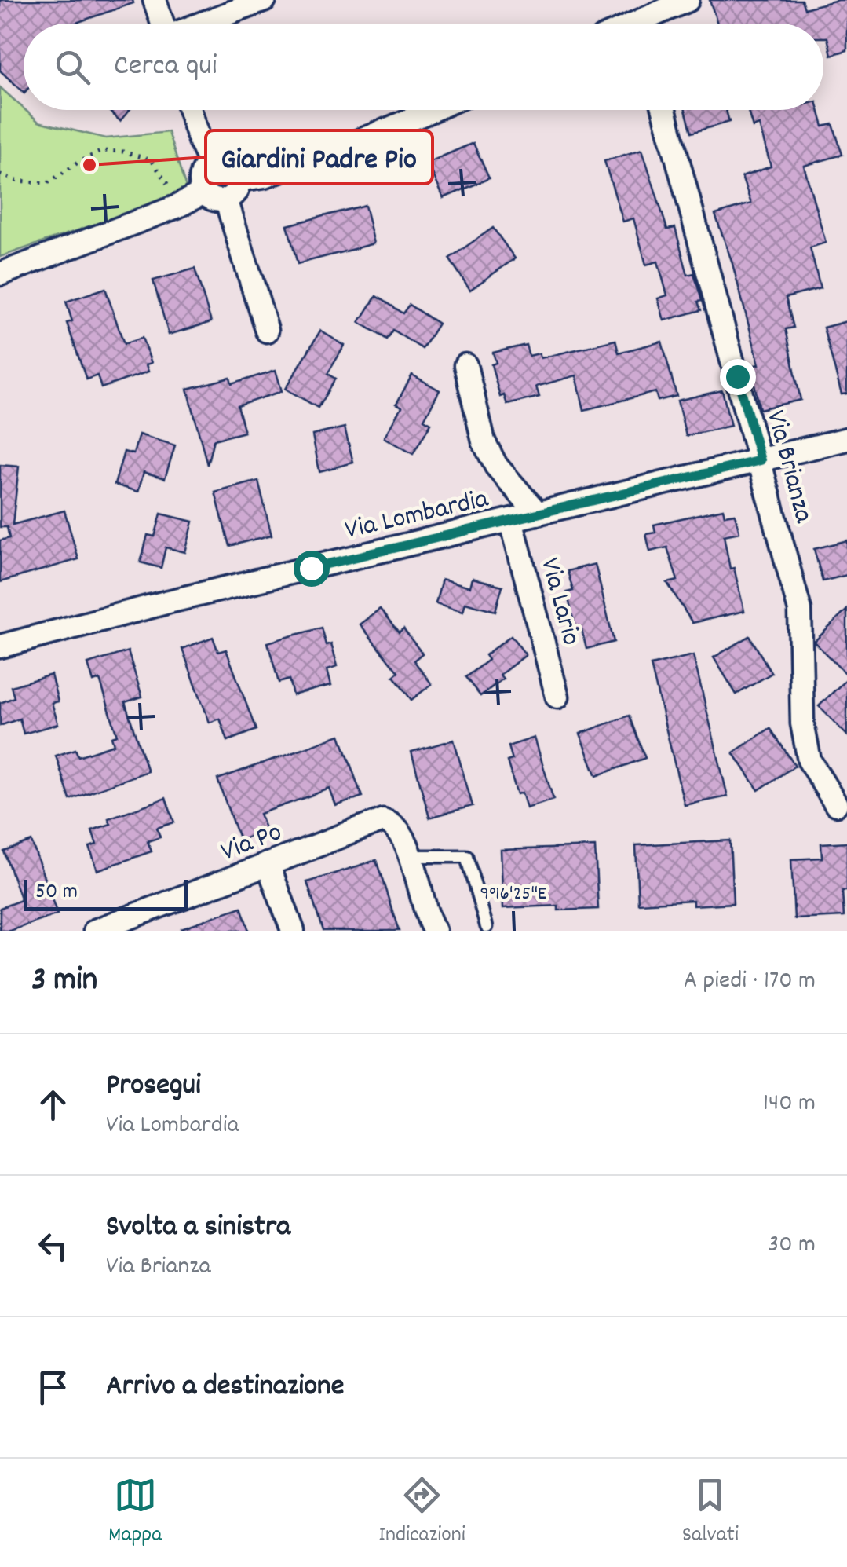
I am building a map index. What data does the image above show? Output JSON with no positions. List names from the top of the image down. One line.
{"streets":{"street":["Via Brianza","Via Lombardia","Via Lario","Via Po"]},"crossings":[["Via Brianza","Via Lombardia"],["Via Lombardia","Via Lario"]],"places":["Giardini Padre Pio"],"scale_bar":"50 m","page":{"search":"Cerca qui","scale":"50 m","heading":["3 min","A piedi · 170 m"],"list":[["Prosegui","Via Lombardia","140 m"],["Svolta a sinistra","Via Brianza","30 m"],"Arrivo a destinazione"],"nav":["Mappa","Indicazioni","Salvati"]},"coordinates":["9°16'25\"E"]}
